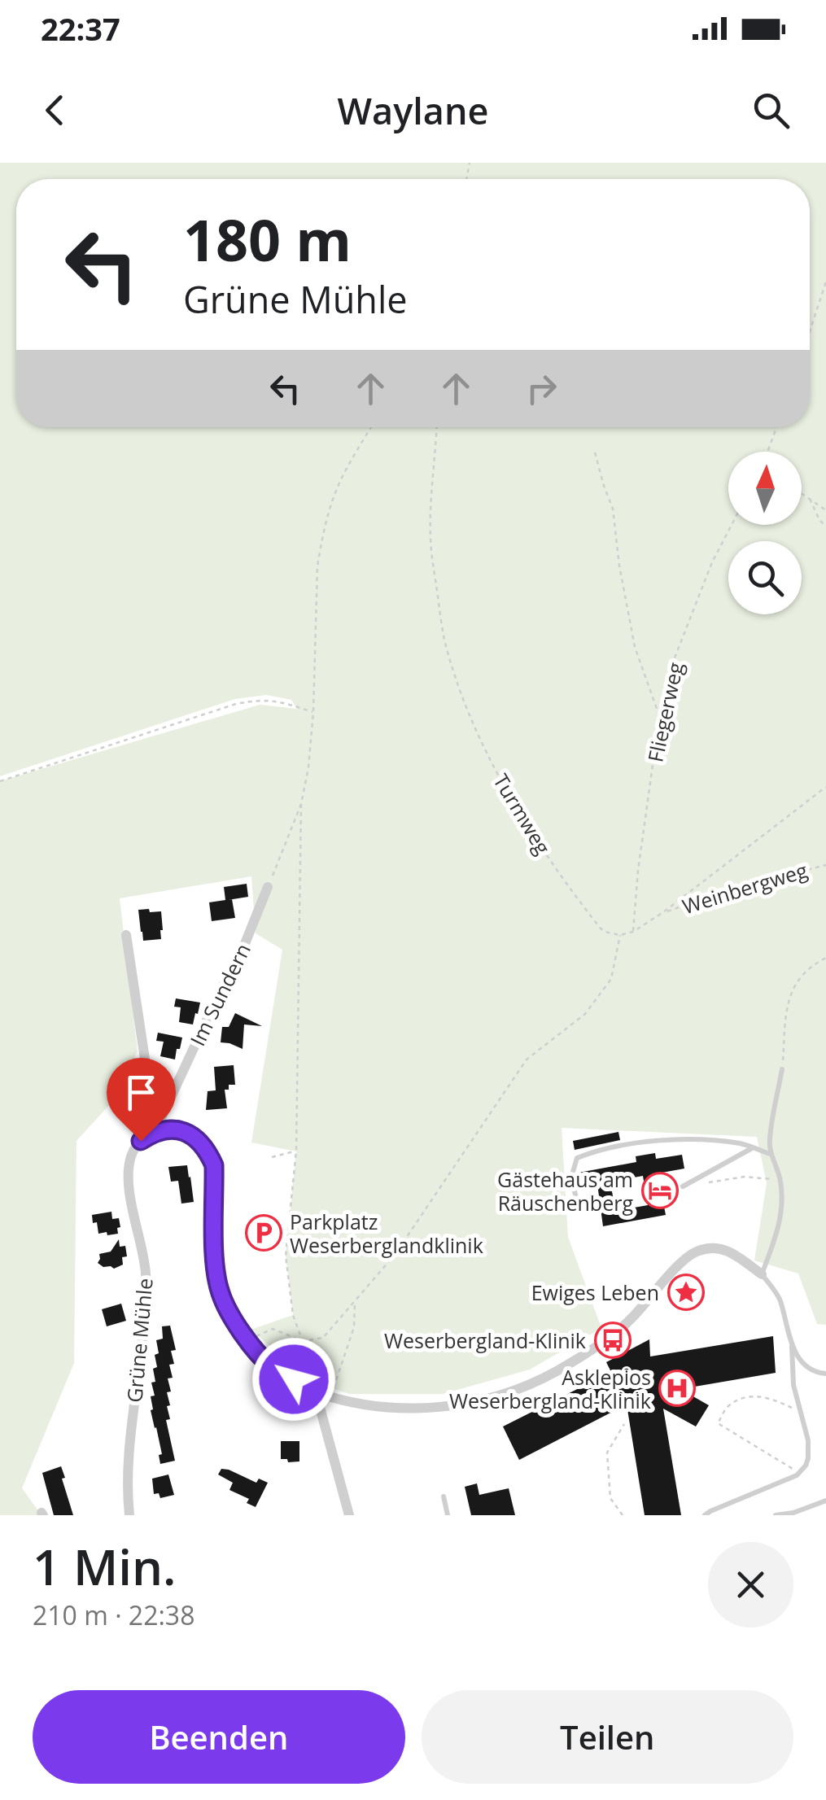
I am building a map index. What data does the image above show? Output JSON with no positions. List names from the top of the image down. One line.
{"streets":{"street":["Im Sundern","Grüne Mühle"],"path":["Fliegerweg","Turmweg","Weinbergweg"]},"crossings":[["Im Sundern","Grüne Mühle"]],"places":{"hotel":["Gästehaus am Räuschenberg"],"parking":["Parkplatz Weserberglandklinik"],"place":["Ewiges Leben"],"bus stop":["Weserbergland-Klinik"],"hospital":["Asklepios Weserbergland-Klinik"]},"north":"top","page":{"status":"22:37","header":"Waylane","turn":["180 m","Grüne Mühle"],"heading":["1 Min.","210 m · 22:38"],"buttons":["Beenden","Teilen"]}}
